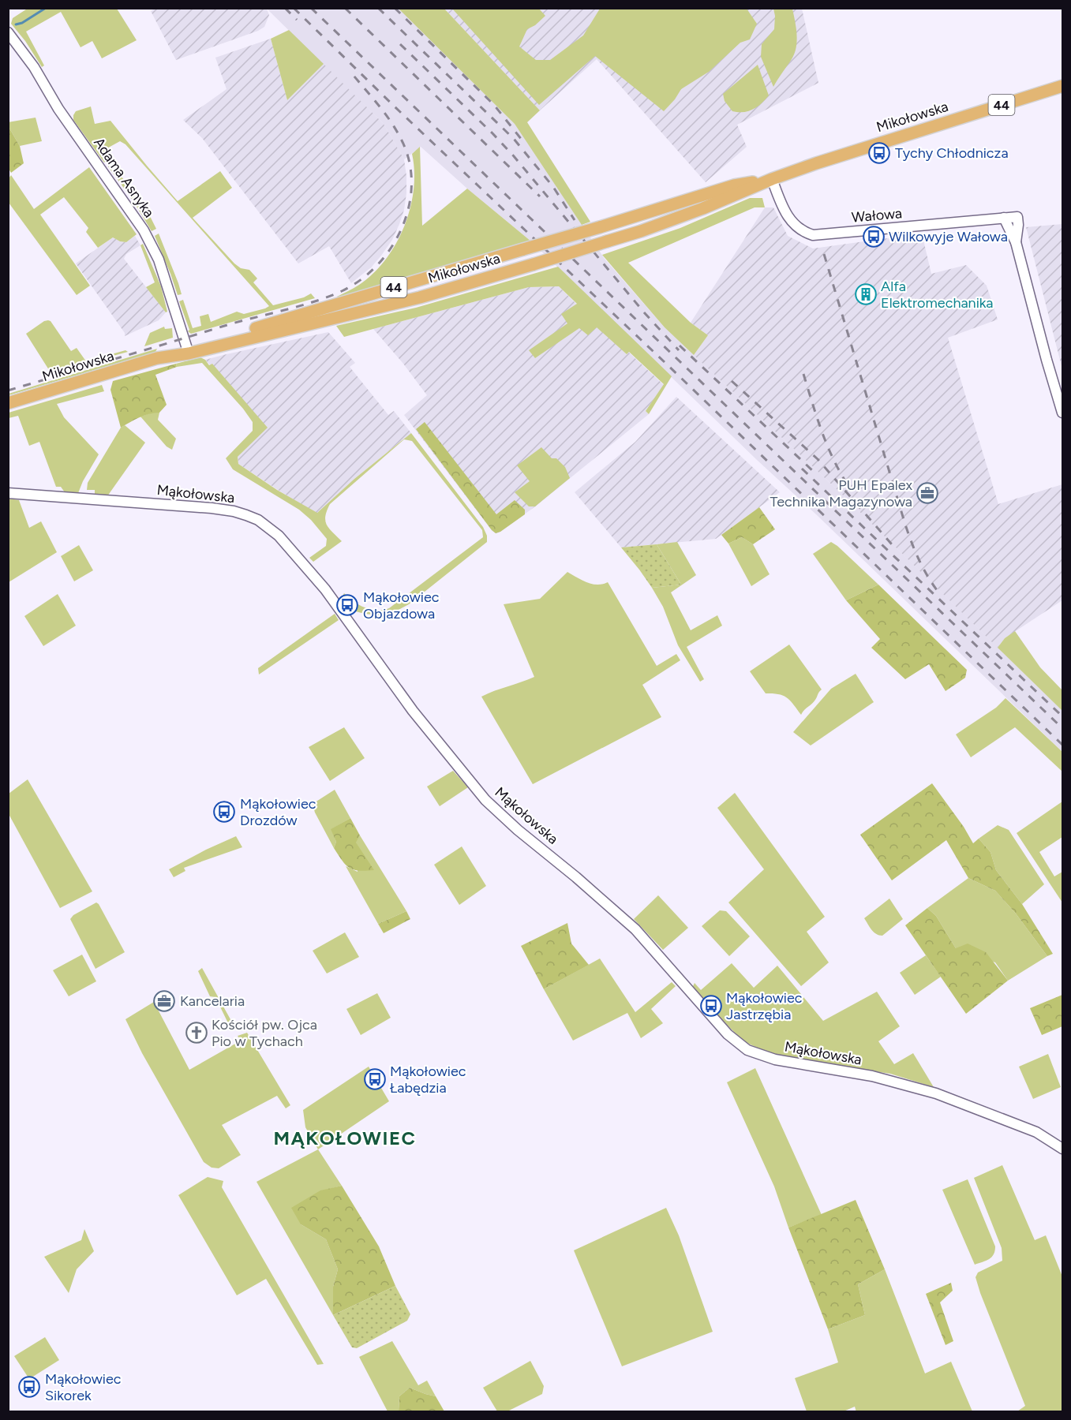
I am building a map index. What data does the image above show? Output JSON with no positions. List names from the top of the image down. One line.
{"streets":{"main road":["44","Mikołowska"],"street":["Adama Asnyka","Wałowa","Mąkołowska"]},"crossings":[["Mikołowska","Adama Asnyka"],["Mikołowska","Wałowa"]],"districts":["MĄKOŁOWIEC"],"places":{"bus stop":["Tychy Chłodnicza","Wilkowyje Wałowa","Mąkołowiec Objazdowa","Mąkołowiec Drozdów","Mąkołowiec Jastrzębia","Mąkołowiec Łabędzia","Mąkołowiec Sikorek"],"building":["Alfa Elektromechanika"],"office":["PUH Epalex Technika Magazynowa","Kancelaria"],"church":["Kościół pw. Ojca Pio w Tychach"]}}
